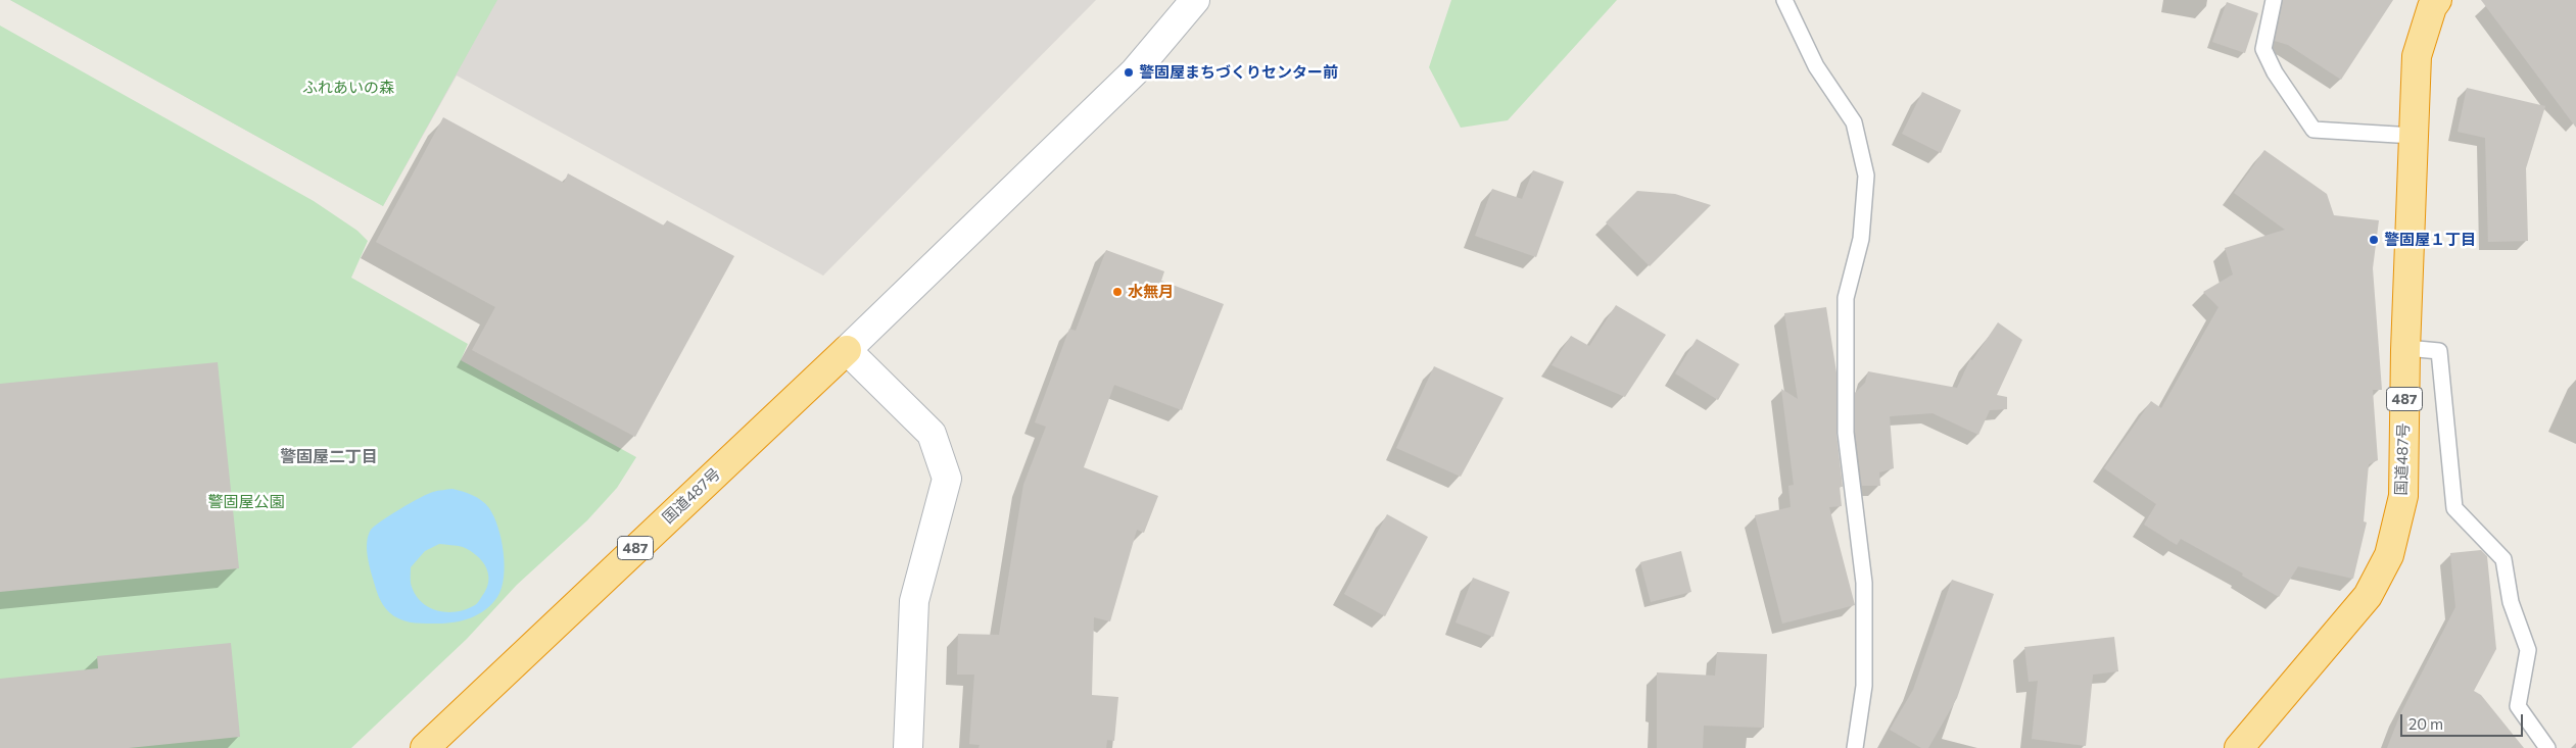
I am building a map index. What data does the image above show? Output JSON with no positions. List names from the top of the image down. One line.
{"streets":{"highway":["487","国道487号"]},"districts":["警固屋二丁目"],"parks":["ふれあいの森","警固屋公園"],"places":["警固屋まちづくりセンター前","警固屋１丁目","水無月"],"scale_bar":"20 m"}
